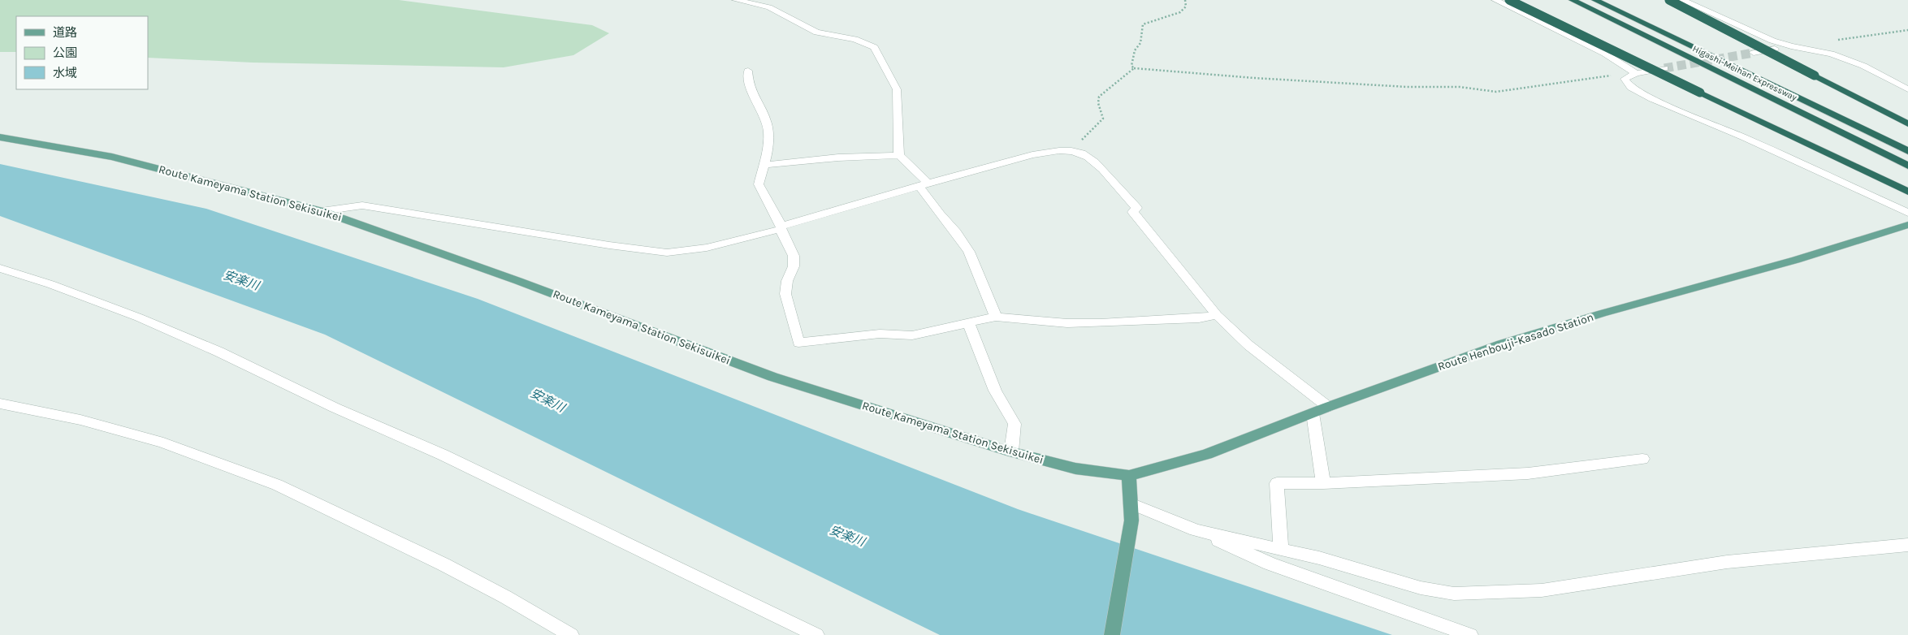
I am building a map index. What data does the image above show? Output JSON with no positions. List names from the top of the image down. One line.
{"streets":{"highway":["Higashi-Meihan Expressway"],"main road":["Route Kameyama Station Sekisuikei","Route Henbouji-Kasado Station"]},"crossings":[["Route Kameyama Station Sekisuikei","Route Henbouji-Kasado Station"]],"water":["安楽川"],"legend":["道路","公園","水域"]}
